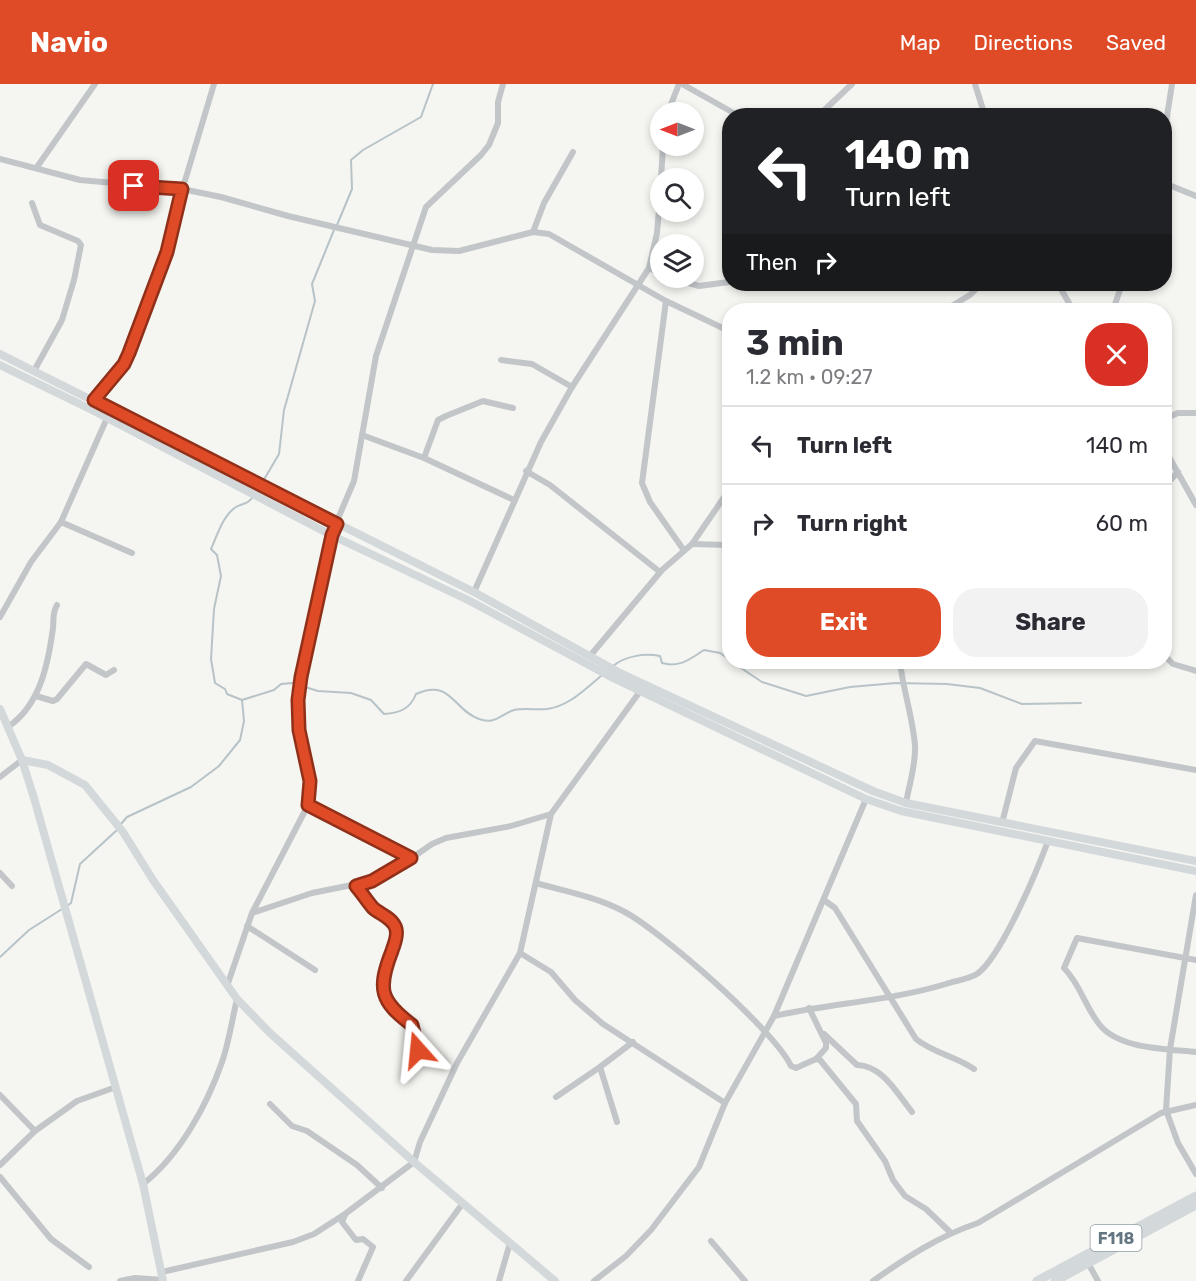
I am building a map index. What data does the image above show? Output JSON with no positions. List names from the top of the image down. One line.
{"streets":{"main road":["F118"]},"north":"left","page":{"header":"Navio","nav":["Map","Directions","Saved"],"turn":["140 m","Turn left"],"then":"Then","heading":["3 min","1.2 km · 09:27"],"list":[{"name":"Turn left","value":"140 m"},{"name":"Turn right","value":"60 m"}],"buttons":["Exit","Share"]}}
